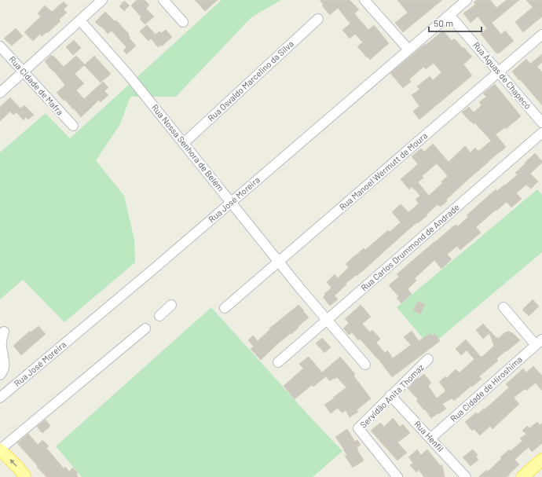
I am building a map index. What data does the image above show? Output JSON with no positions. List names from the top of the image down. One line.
{"streets":{"street":["Rua Águas de Chapecó","Rua Osvaldo Marcelino da Silva","Rua Cidade de Mafra","Rua Nossa Senhora de Belém","Rua Manoel Wermutt de Moura","Rua José Moreira","Rua Carlos Drummond de Andrade","Rua Cidade de Hiroshima","Servidão Anita Thomaz","Rua Henfil"]},"crossings":[["Rua Águas de Chapecó","Rua Manoel Wermutt de Moura"],["Rua Águas de Chapecó","Rua José Moreira"],["Rua Osvaldo Marcelino da Silva","Rua Nossa Senhora de Belém"],["Rua Nossa Senhora de Belém","Rua Manoel Wermutt de Moura"],["Rua Nossa Senhora de Belém","Rua José Moreira"],["Rua Nossa Senhora de Belém","Rua Carlos Drummond de Andrade"],["Rua Cidade de Hiroshima","Rua Henfil"],["Servidão Anita Thomaz","Rua Henfil"]],"scale_bar":"50 m"}
